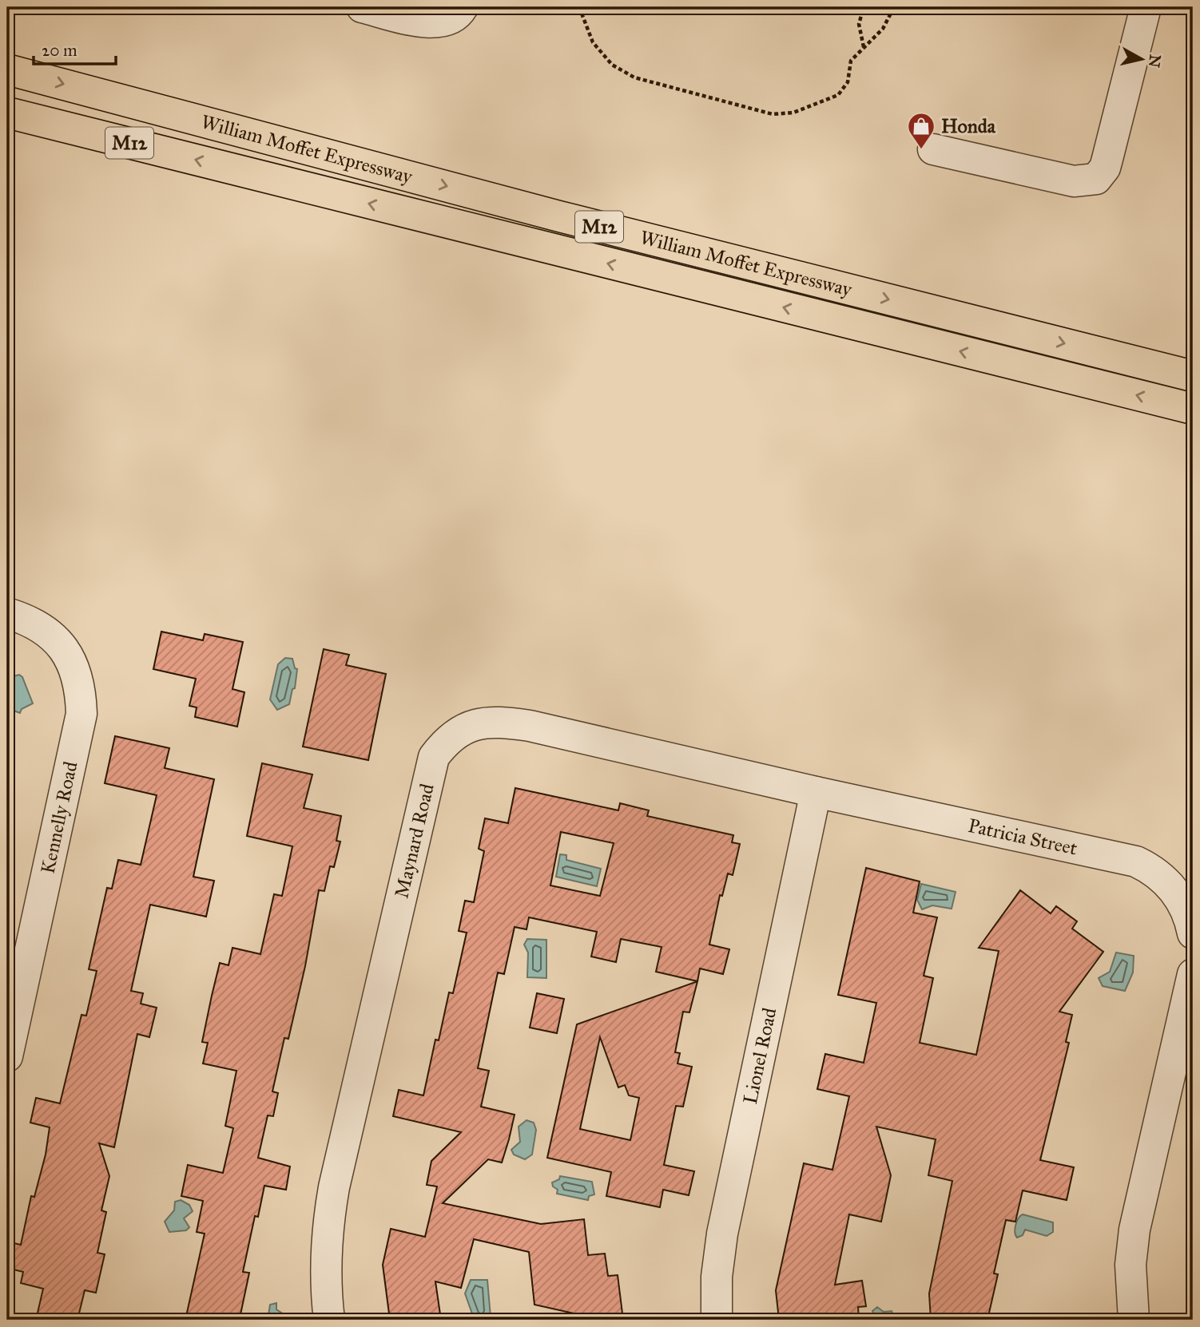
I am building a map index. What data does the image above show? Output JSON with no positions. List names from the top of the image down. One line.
{"streets":{"main road":["M12","William Moffet Expressway"],"street":["Kennelly Road","Patricia Street","Maynard Road","Lionel Road"]},"crossings":[["Patricia Street","Maynard Road"],["Patricia Street","Lionel Road"],["Maynard Road","Lionel Road"]],"places":{"shop":["Honda"]},"scale_bar":"20 m","north":"right"}
